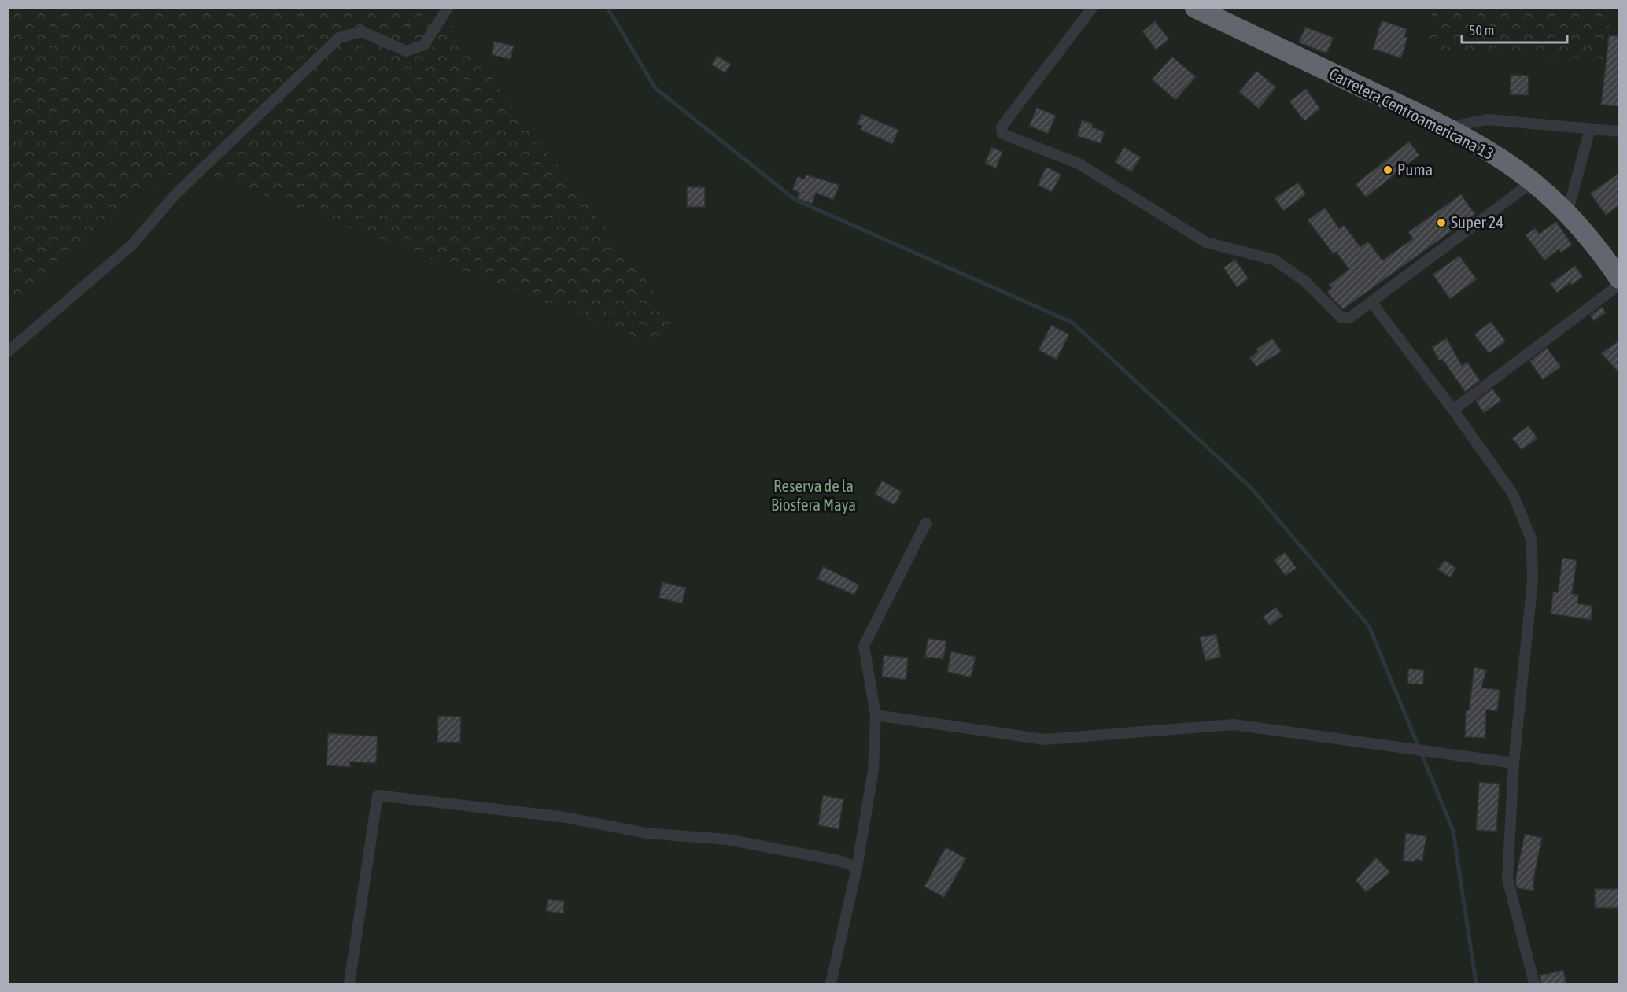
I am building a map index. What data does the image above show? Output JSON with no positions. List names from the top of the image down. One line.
{"streets":{"highway":["Carretera Centroamericana 13"]},"parks":["Reserva de la Biosfera Maya"],"places":["Puma","Super 24"],"scale_bar":"50 m"}
